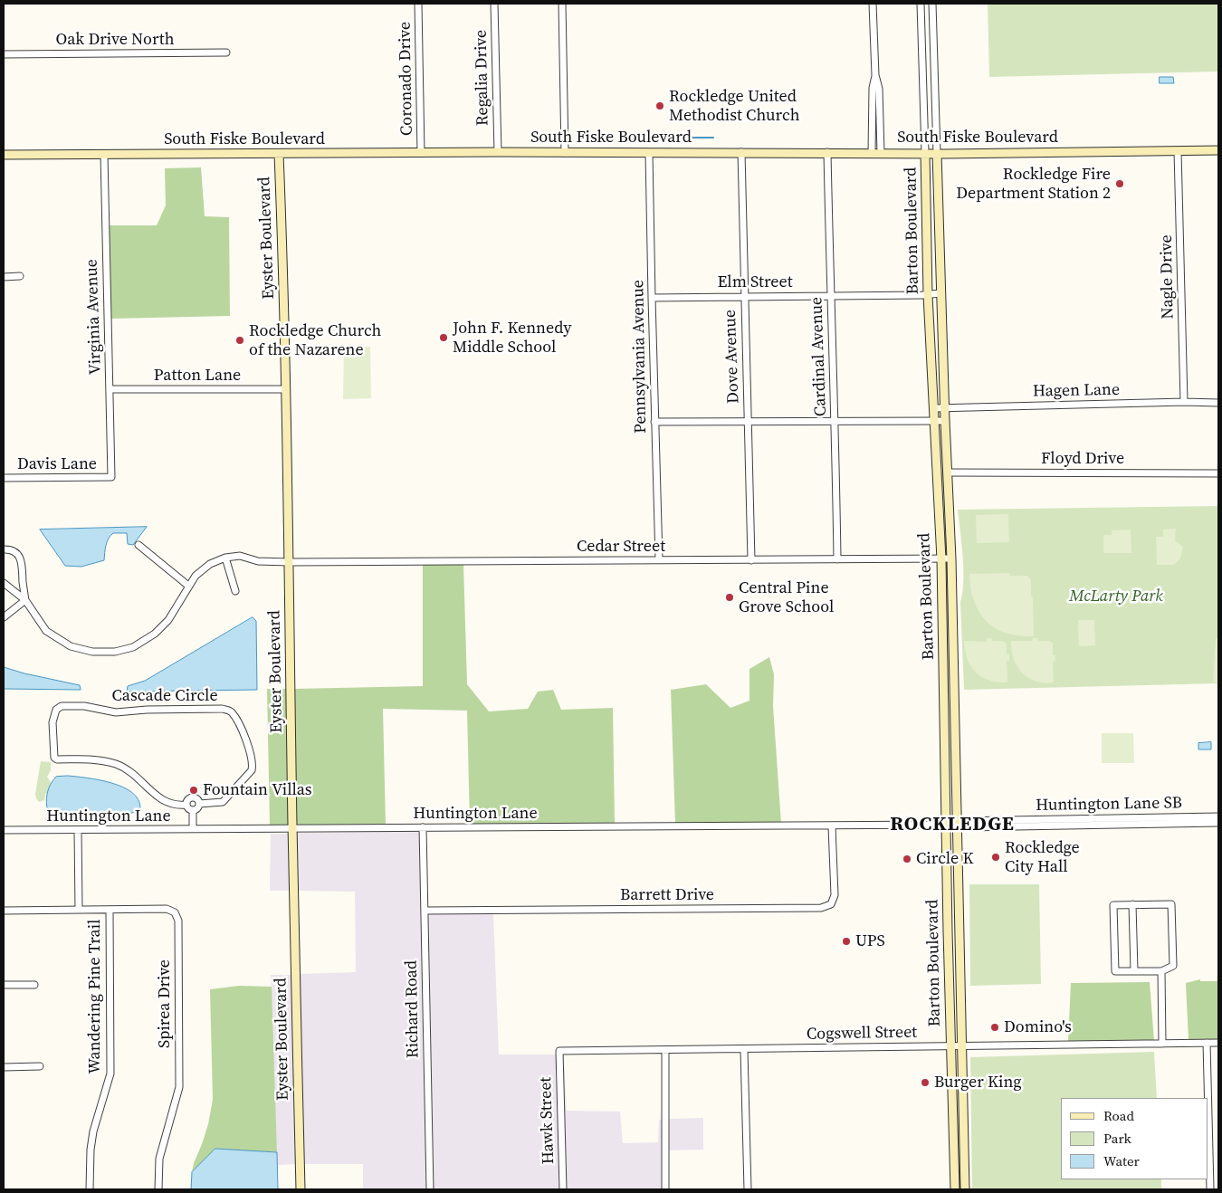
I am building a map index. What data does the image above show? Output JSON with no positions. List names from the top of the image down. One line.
{"streets":{"main road":["South Fiske Boulevard","Barton Boulevard","Eyster Boulevard"],"street":["Oak Drive North","Regalia Drive","Coronado Drive","Nagle Drive","Elm Street","Virginia Avenue","Pennsylvania Avenue","Dove Avenue","Cardinal Avenue","Patton Lane","Hagen Lane","Floyd Drive","Davis Lane","Cedar Street","Cascade Circle","Huntington Lane SB","Huntington Lane","Barrett Drive","Wandering Pine Trail","Spirea Drive","Richard Road","Cogswell Street","Hawk Street"]},"crossings":[["Regalia Drive","South Fiske Boulevard"],["Coronado Drive","South Fiske Boulevard"],["South Fiske Boulevard","Barton Boulevard"],["South Fiske Boulevard","Eyster Boulevard"],["South Fiske Boulevard","Nagle Drive"],["South Fiske Boulevard","Virginia Avenue"],["South Fiske Boulevard","Pennsylvania Avenue"],["South Fiske Boulevard","Dove Avenue"],["South Fiske Boulevard","Cardinal Avenue"],["Barton Boulevard","Elm Street"],["Barton Boulevard","Hagen Lane"],["Barton Boulevard","Floyd Drive"],["Barton Boulevard","Cedar Street"],["Barton Boulevard","Huntington Lane"],["Barton Boulevard","Cogswell Street"],["Eyster Boulevard","Patton Lane"],["Eyster Boulevard","Cedar Street"],["Eyster Boulevard","Huntington Lane"],["Nagle Drive","Hagen Lane"],["Elm Street","Pennsylvania Avenue"],["Elm Street","Dove Avenue"],["Elm Street","Cardinal Avenue"],["Virginia Avenue","Patton Lane"],["Virginia Avenue","Davis Lane"],["Pennsylvania Avenue","Cedar Street"],["Dove Avenue","Cedar Street"],["Cardinal Avenue","Cedar Street"],["Huntington Lane SB","Huntington Lane"],["Huntington Lane","Barrett Drive"],["Huntington Lane","Richard Road"],["Barrett Drive","Richard Road"],["Wandering Pine Trail","Spirea Drive"],["Cogswell Street","Hawk Street"]],"districts":["ROCKLEDGE"],"parks":["McLarty Park"],"places":["Rockledge United Methodist Church","Rockledge Fire Department Station 2","John F. Kennedy Middle School","Rockledge Church of the Nazarene","Central Pine Grove School","Fountain Villas","Rockledge City Hall","Circle K","UPS","Domino's","Burger King"],"legend":["Road","Park","Water"]}
